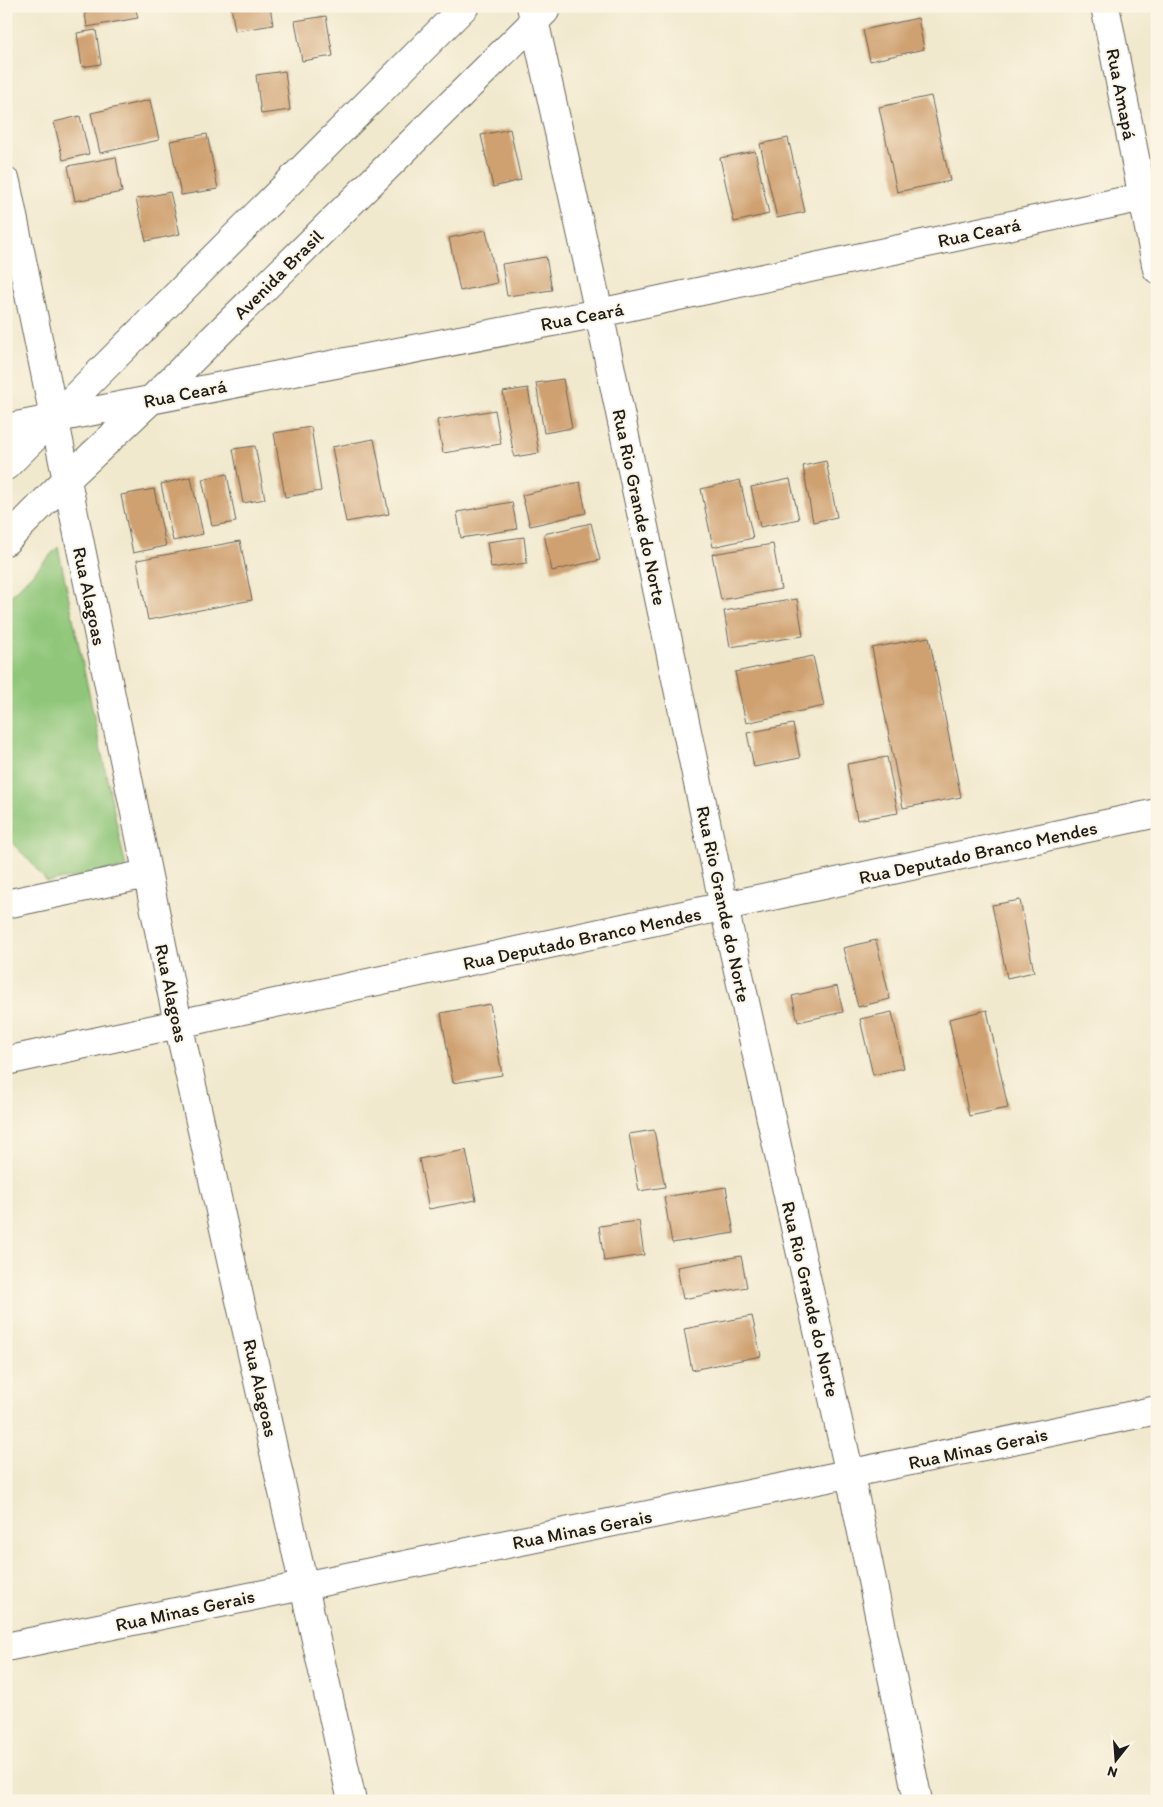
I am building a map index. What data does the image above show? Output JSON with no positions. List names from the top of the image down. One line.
{"streets":{"street":["Rua Amapá","Rua Ceará","Avenida Brasil","Rua Rio Grande do Norte","Rua Alagoas","Rua Deputado Branco Mendes","Rua Minas Gerais"]},"crossings":[["Rua Amapá","Rua Ceará"],["Rua Ceará","Avenida Brasil"],["Rua Ceará","Rua Rio Grande do Norte"],["Rua Ceará","Rua Alagoas"],["Avenida Brasil","Rua Rio Grande do Norte"],["Avenida Brasil","Rua Alagoas"],["Rua Rio Grande do Norte","Rua Deputado Branco Mendes"],["Rua Rio Grande do Norte","Rua Minas Gerais"],["Rua Alagoas","Rua Deputado Branco Mendes"],["Rua Alagoas","Rua Minas Gerais"]],"north":"bottom"}
